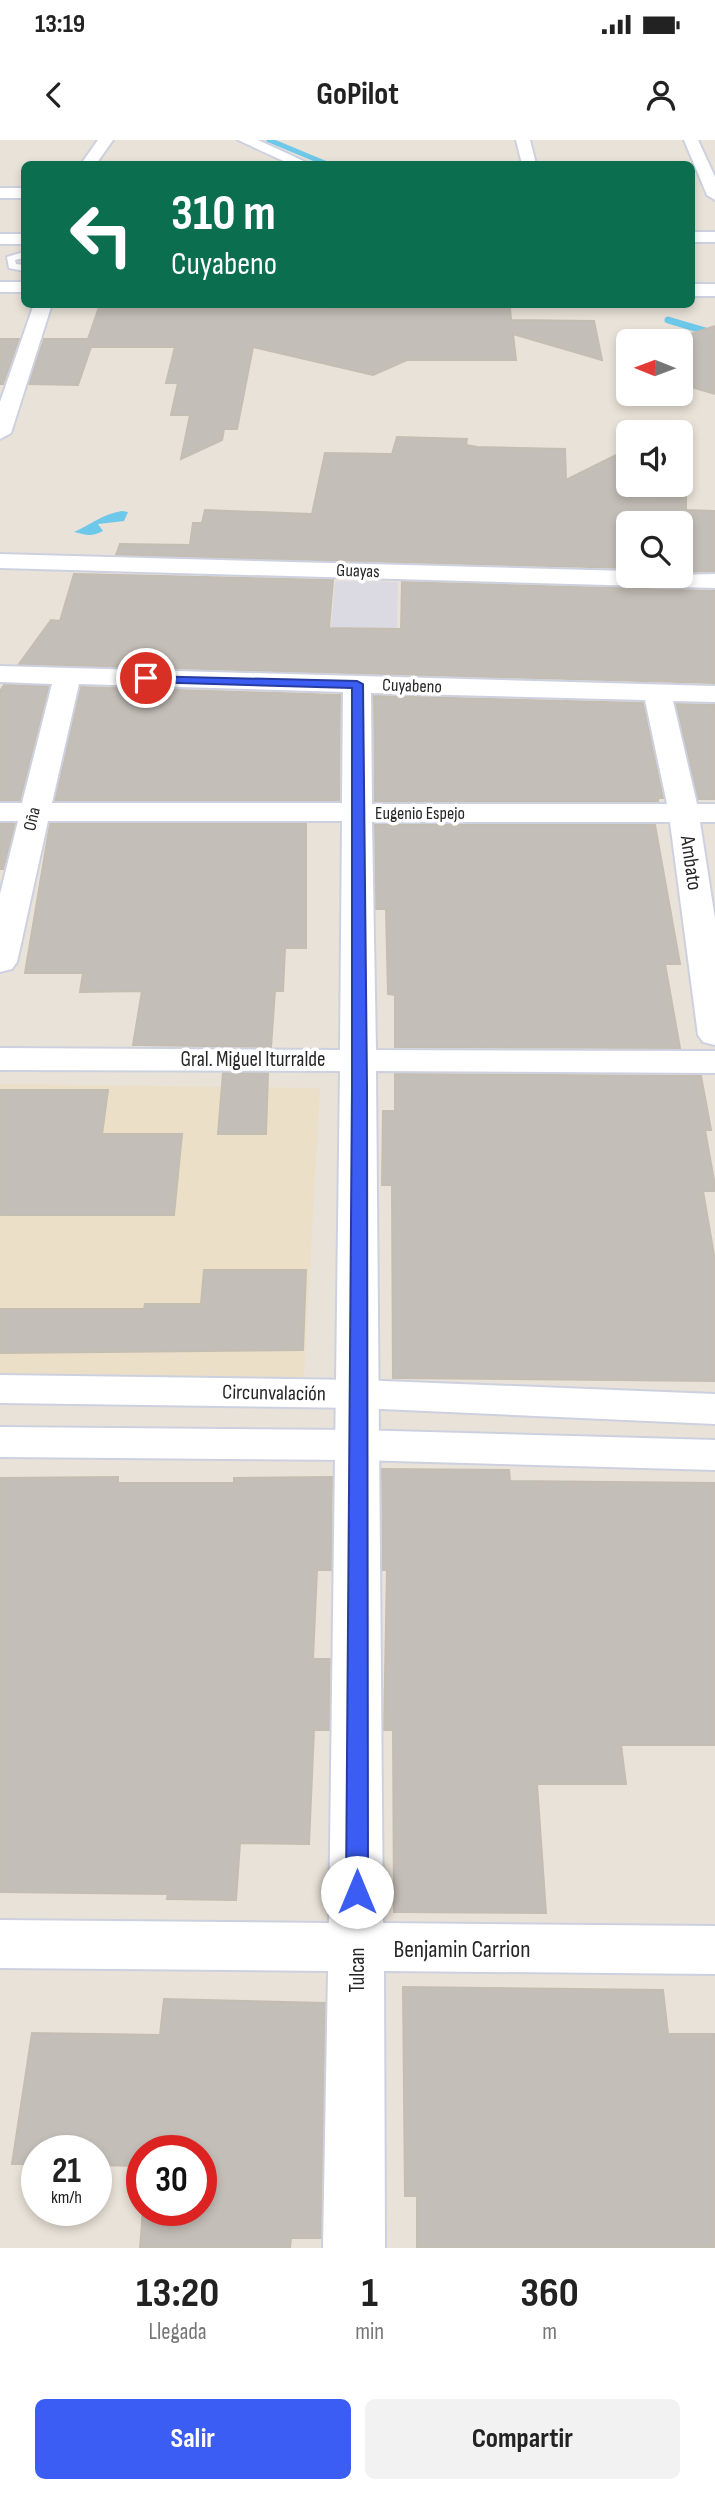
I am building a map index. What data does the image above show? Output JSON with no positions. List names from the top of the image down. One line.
{"streets":{"street":["Guayas","Cuyabeno","Eugenio Espejo","Oña","Ambato","Gral. Miguel Iturralde","Circunvalación","Benjamin Carrion","Tulcan"]},"crossings":[["Cuyabeno","Oña"],["Cuyabeno","Ambato"],["Cuyabeno","Tulcan"],["Eugenio Espejo","Oña"],["Eugenio Espejo","Ambato"],["Eugenio Espejo","Tulcan"],["Gral. Miguel Iturralde","Tulcan"],["Circunvalación","Tulcan"],["Benjamin Carrion","Tulcan"]],"north":"left","page":{"status":"13:19","header":"GoPilot","turn":["310 m","Cuyabeno"],"speed":"21 km/h","limit":"30","eta":["13:20","Llegada","1","min","360","m"],"buttons":["Salir","Compartir"]}}
